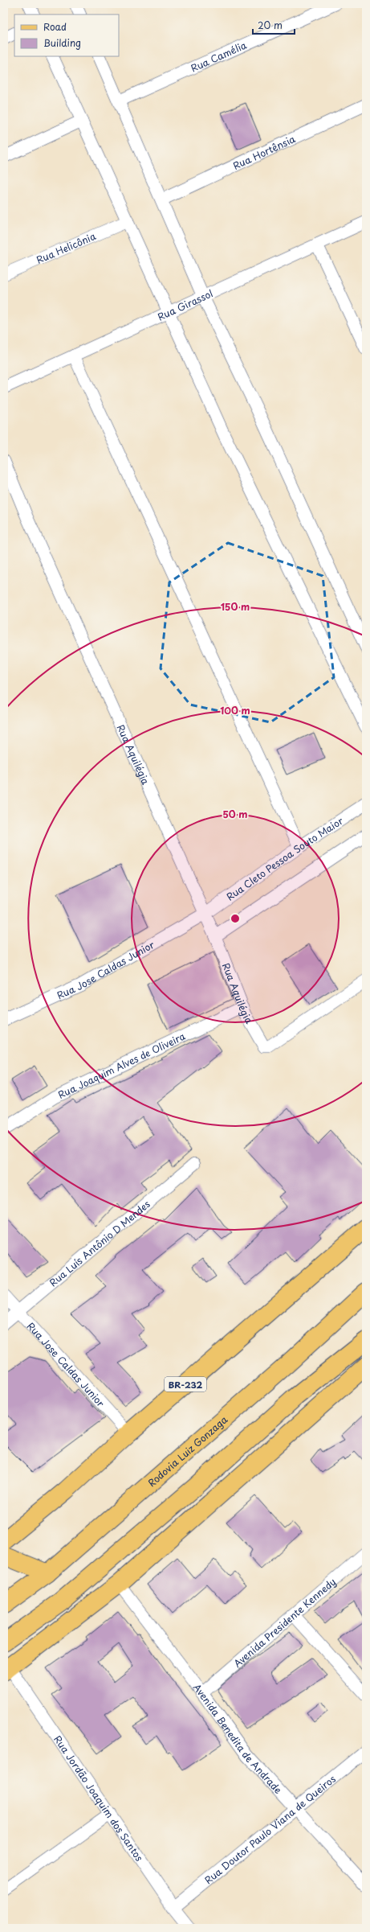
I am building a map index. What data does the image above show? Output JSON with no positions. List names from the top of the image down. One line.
{"streets":{"main road":["BR-232","Rodovia Luiz Gonzaga"],"street":["Rua Camélia","Rua Hortênsia","Rua Helicônia","Rua Girassol","Rua Aquilégia","Rua Cleto Pessoa Souto Maior","Rua Jose Caldas Junior","Rua Joaquim Alves de Oliveira","Rua Luís Antônio D Mendes","Avenida Presidente Kennedy","Avenida Benedita de Andrade","Rua Jordão Joaquim dos Santos","Rua Doutor Paulo Viana de Queiros"]},"crossings":[["Rua Aquilégia","Rua Cleto Pessoa Souto Maior"],["Rua Aquilégia","Rua Jose Caldas Junior"],["Rua Aquilégia","Rua Joaquim Alves de Oliveira"],["Rua Cleto Pessoa Souto Maior","Rua Jose Caldas Junior"],["Rua Jose Caldas Junior","Rua Luís Antônio D Mendes"],["Rua Jose Caldas Junior","BR-232"],["Avenida Presidente Kennedy","Avenida Benedita de Andrade"],["Avenida Benedita de Andrade","Rua Doutor Paulo Viana de Queiros"],["Rua Jordão Joaquim dos Santos","Rua Doutor Paulo Viana de Queiros"]],"legend":["Road","Building"],"scale_bar":"20 m","rings":["150 m","100 m","50 m"]}
